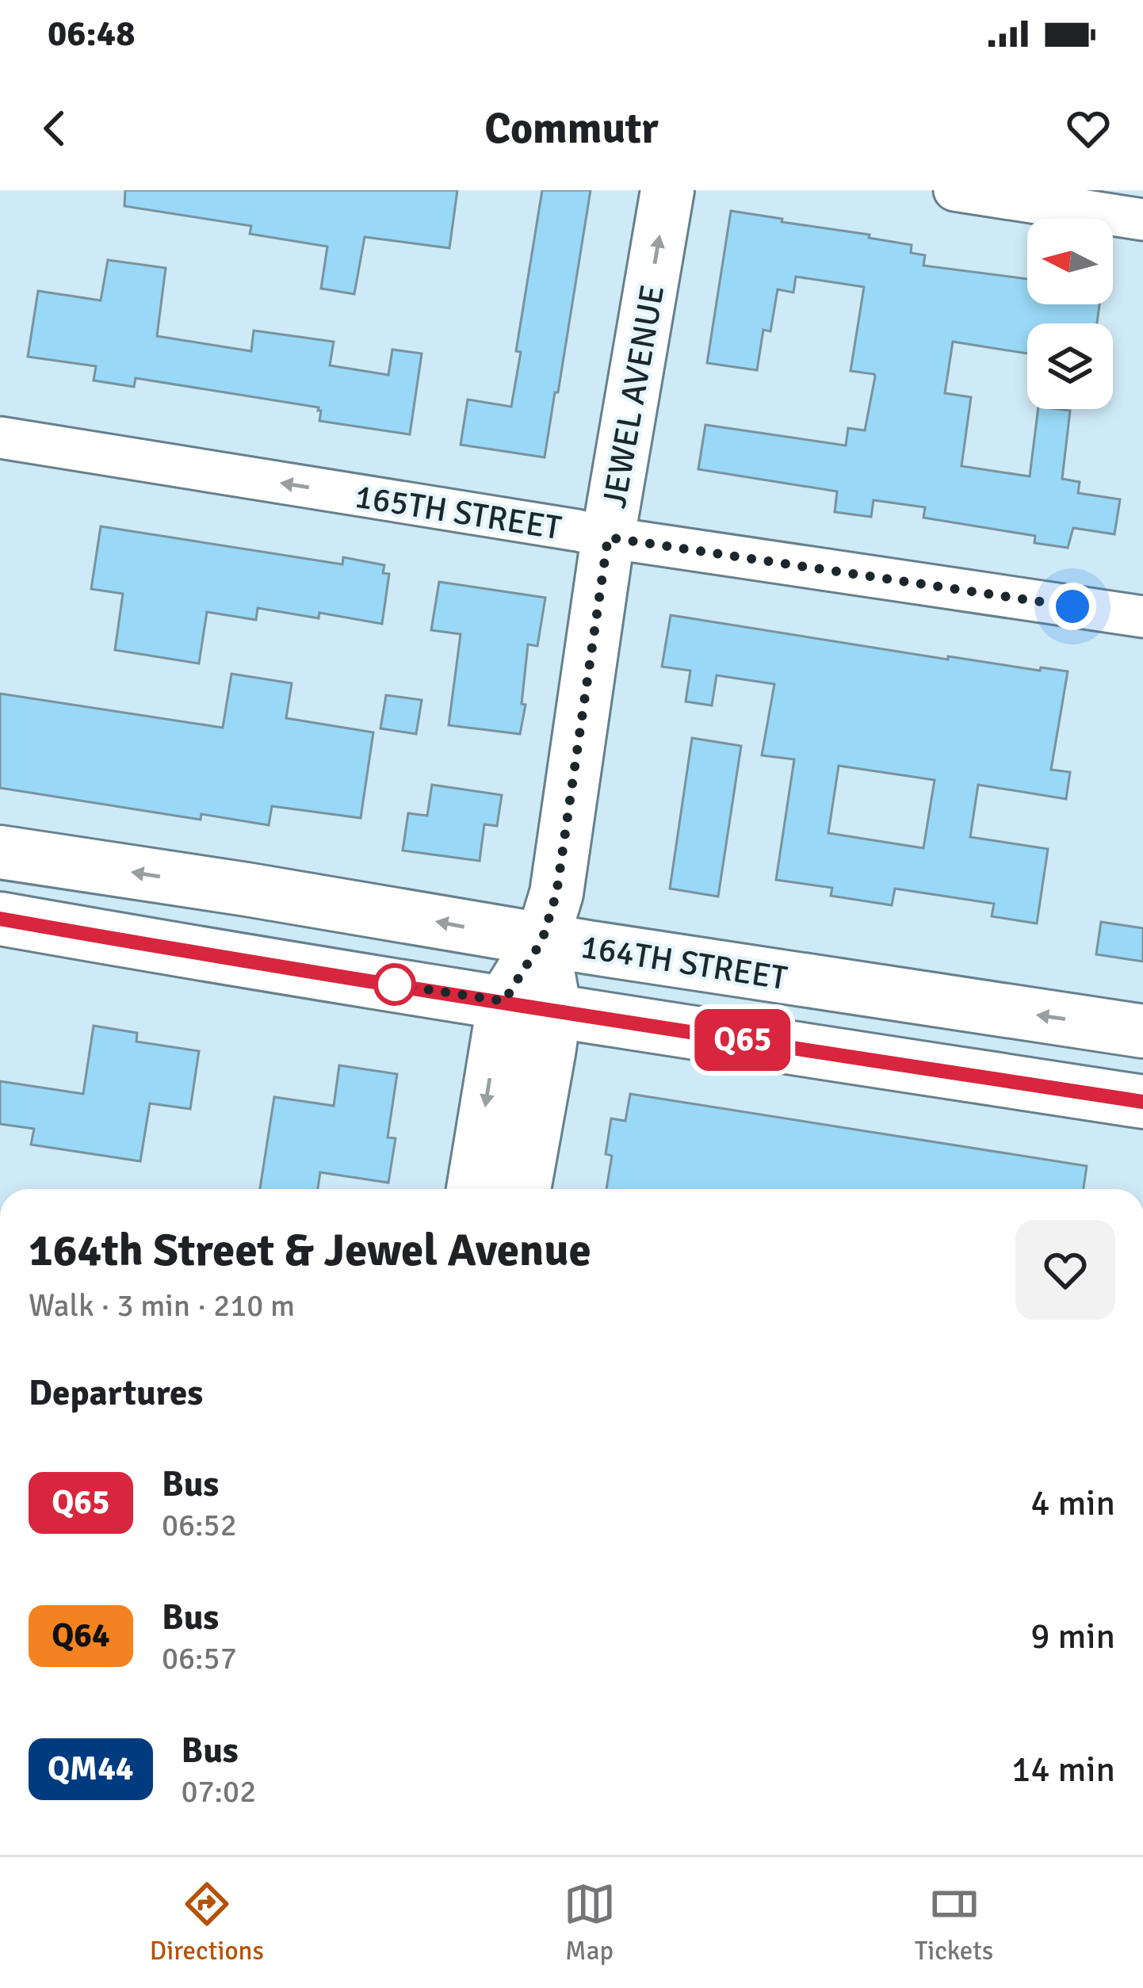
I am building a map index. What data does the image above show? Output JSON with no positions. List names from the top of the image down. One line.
{"streets":{"street":["JEWEL AVENUE","165TH STREET","164TH STREET"]},"crossings":[["JEWEL AVENUE","165TH STREET"],["JEWEL AVENUE","164TH STREET"]],"one_way":["165TH STREET"],"lines":["bus line Q65"],"north":"left","page":{"status":"06:48","header":"Commutr","on_map":"Q65","heading":[["164th Street & Jewel Avenue","Walk · 3 min · 210 m"],"Departures"],"list":[{"mark":"Q65","name":"Bus","note":"06:52","value":"4 min"},{"mark":"Q64","name":"Bus","note":"06:57","value":"9 min"},{"mark":"QM44","name":"Bus","note":"07:02","value":"14 min"}],"tabs":["Directions","Map","Tickets"]}}
